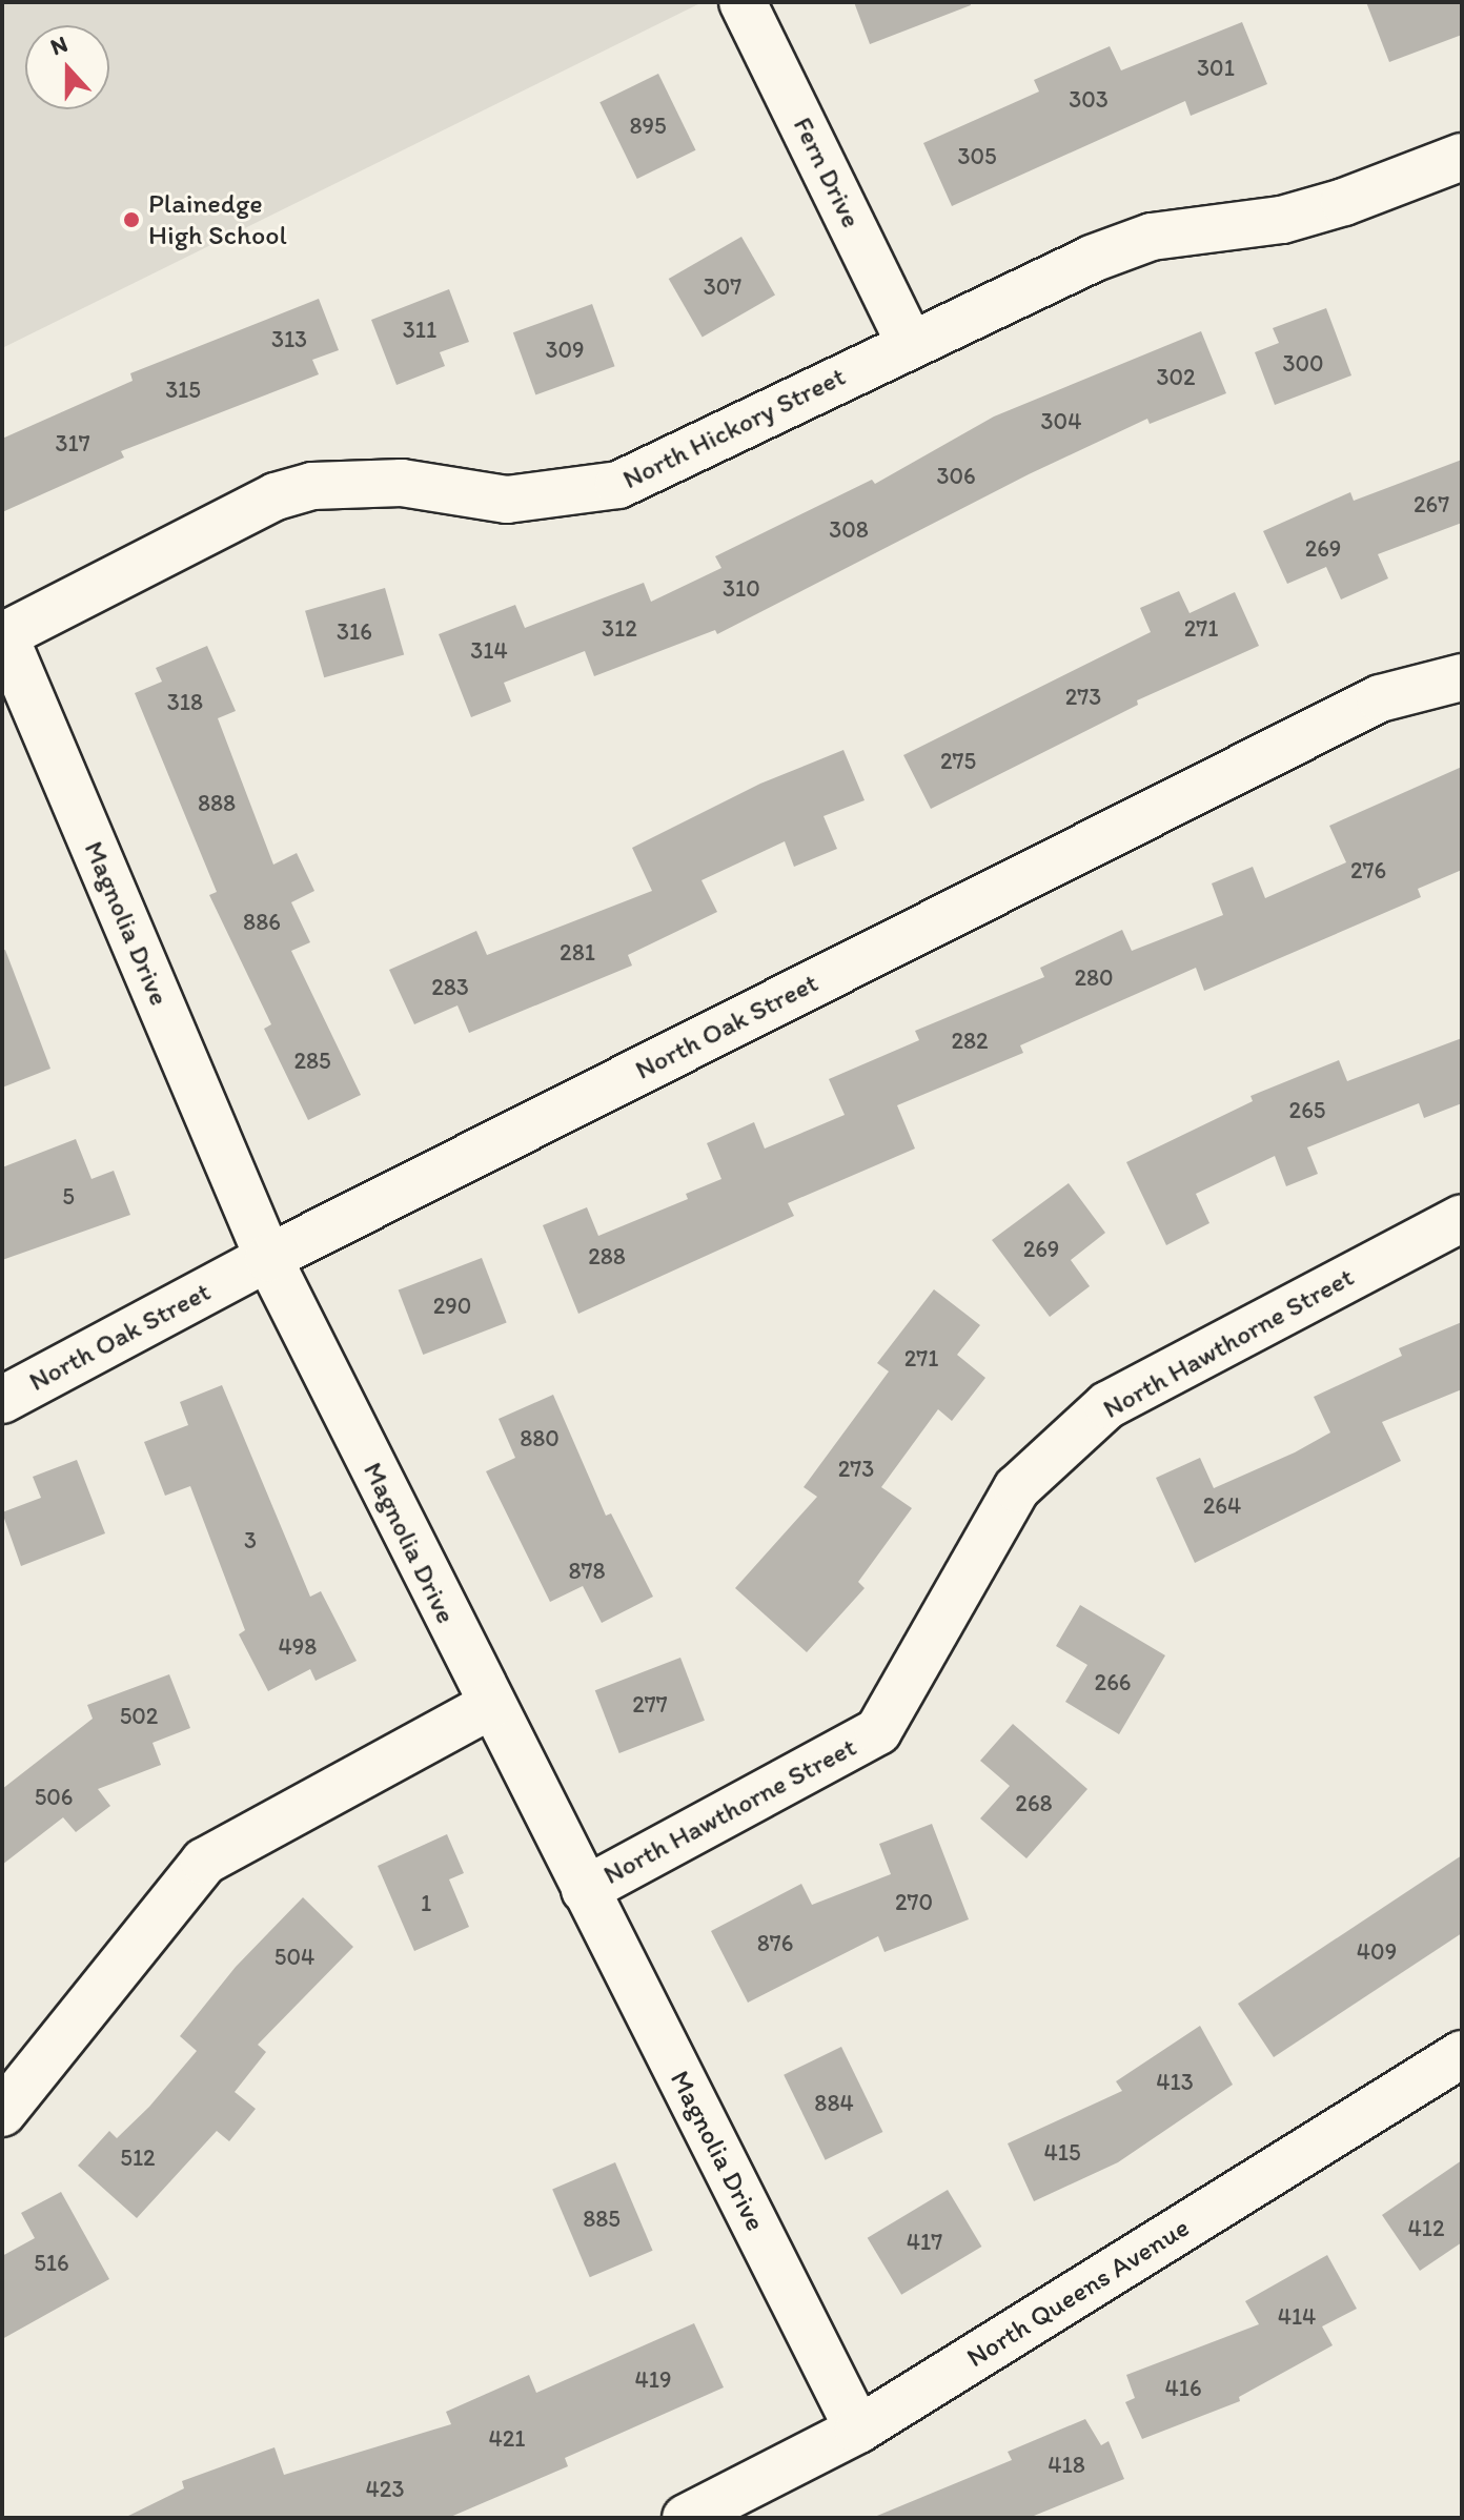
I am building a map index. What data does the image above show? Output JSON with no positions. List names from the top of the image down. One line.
{"streets":{"street":["Fern Drive","North Hickory Street","Magnolia Drive","North Oak Street","North Hawthorne Street","North Queens Avenue"]},"crossings":[["Fern Drive","North Hickory Street"],["North Hickory Street","Magnolia Drive"],["Magnolia Drive","North Oak Street"],["Magnolia Drive","North Hawthorne Street"],["Magnolia Drive","North Queens Avenue"]],"places":["Plainedge High School"],"house_numbers":["301","303","895","305","307","311","313","309","300","302","315","304","317","306","267","308","269","310","312","271","316","314","273","318","275","888","276","886","281","280","283","282","285","265","5","269","288","290","271","880","273","264","3","878","498","266","277","502","506","268","270","1","876","409","504","413","884","415","512","885","412","417","516","414","419","416","421","418","423"],"north":"top"}
